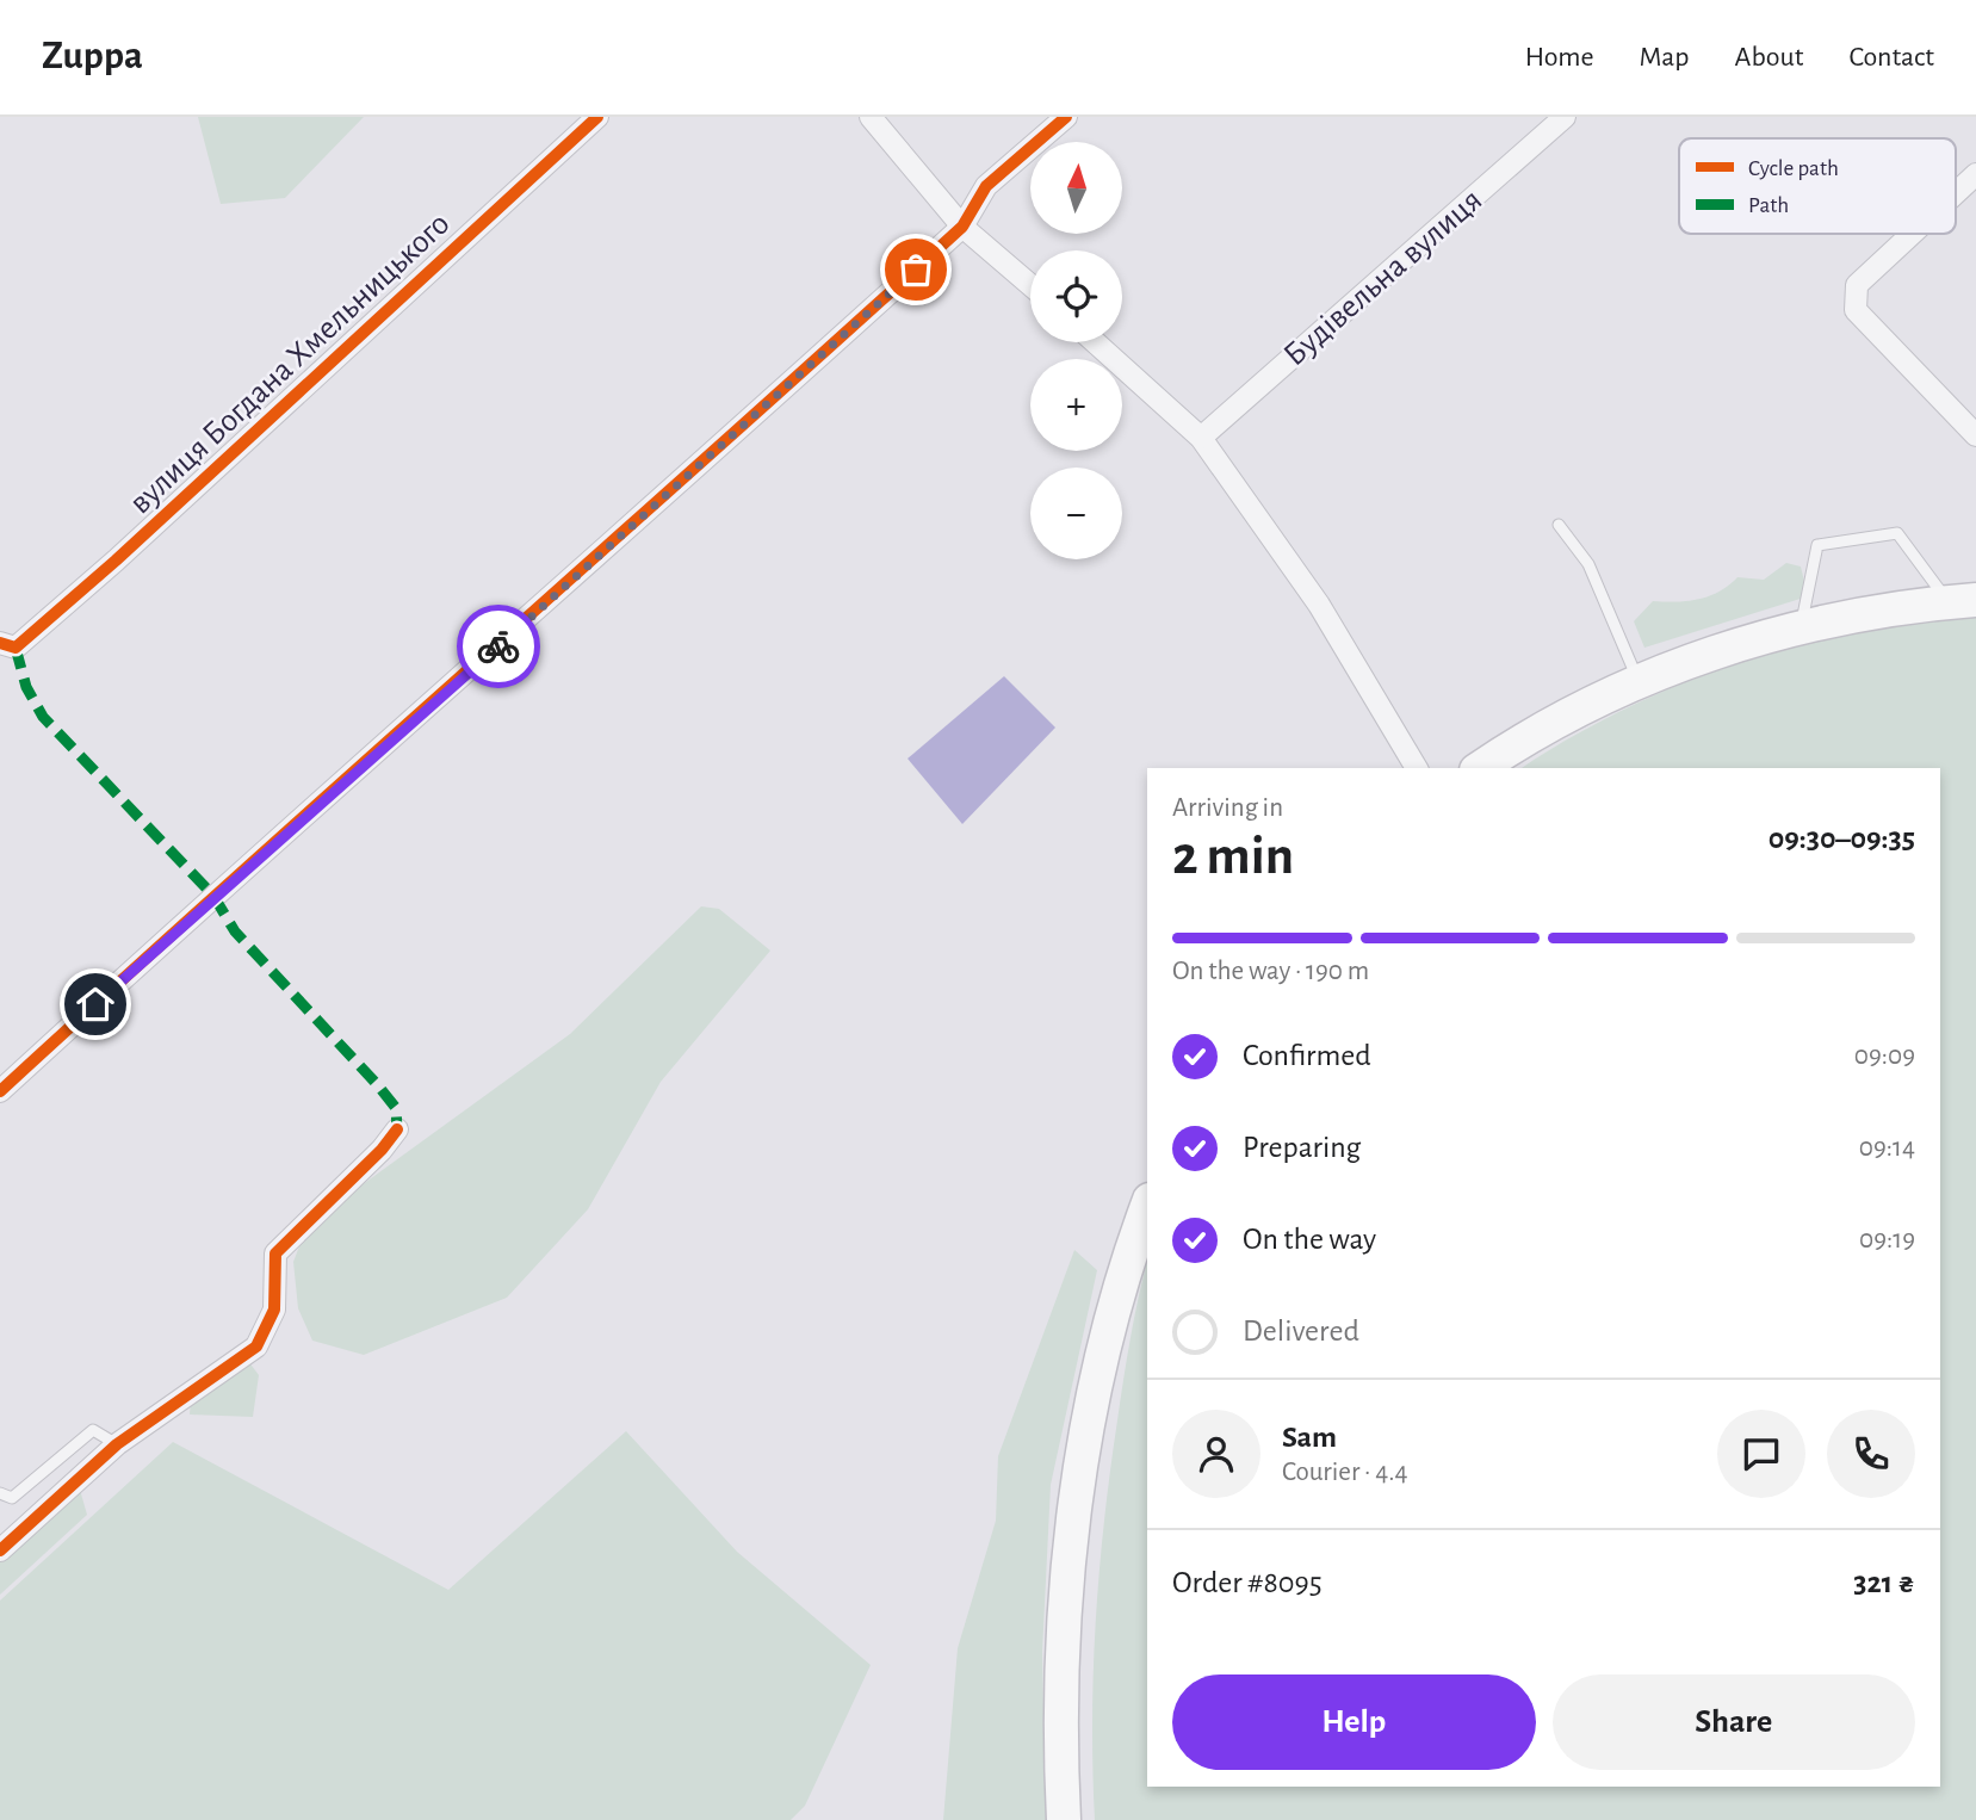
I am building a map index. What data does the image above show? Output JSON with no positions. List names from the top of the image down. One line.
{"streets":{"street":["Будівельна вулиця","вулиця Богдана Хмельницького"]},"legend":["Cycle path","Path"],"north":"top","page":{"header":"Zuppa","nav":["Home","Map","About","Contact"],"map_buttons":["+","−"],"heading":["2 min","Arriving in","09:30–09:35"],"panel":["Sam","Courier · 4.4","Order #8095","321 ₴"],"bar":"On the way · 190 m","list":[["Confirmed","09:09"],["Preparing","09:14"],["On the way","09:19"],"Delivered"],"buttons":["Help","Share"]}}
